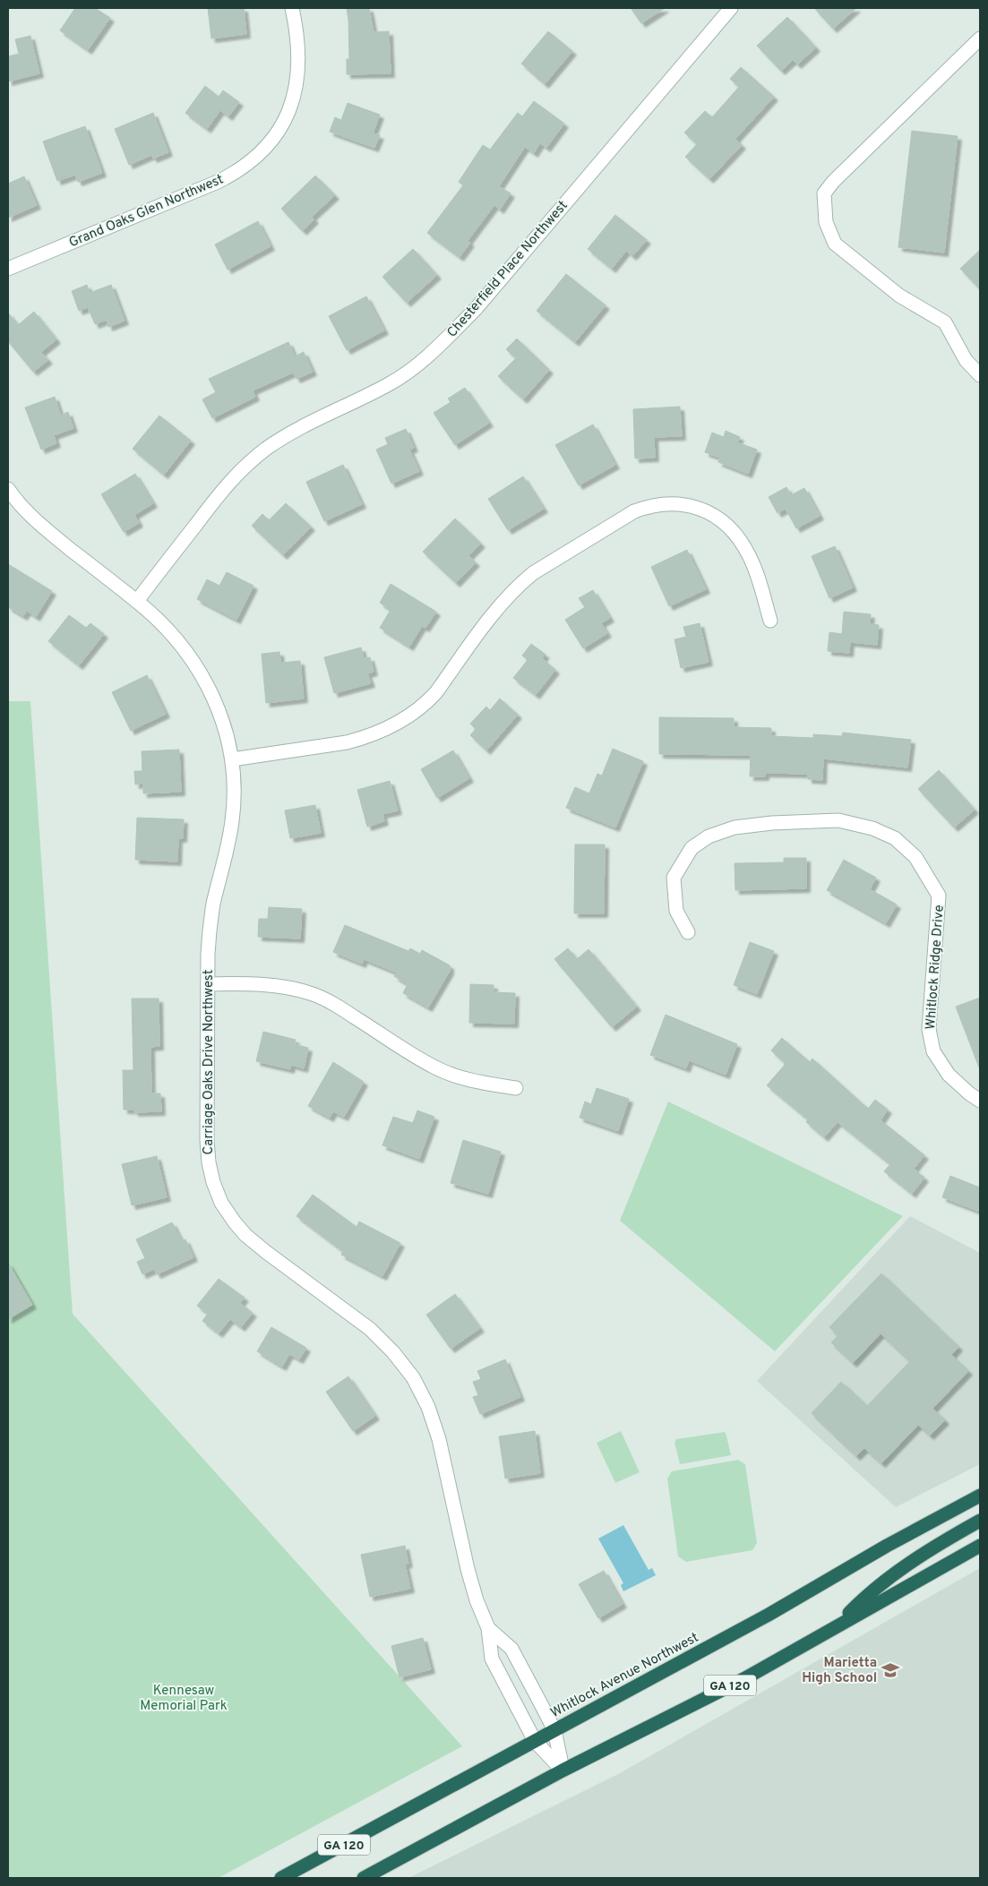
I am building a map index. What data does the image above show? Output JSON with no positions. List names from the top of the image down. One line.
{"streets":{"highway":["Whitlock Avenue Northwest","GA 120"],"street":["Grand Oaks Glen Northwest","Chesterfield Place Northwest","Whitlock Ridge Drive","Carriage Oaks Drive Northwest"]},"crossings":[["Chesterfield Place Northwest","Carriage Oaks Drive Northwest"]],"parks":["Kennesaw Memorial Park"],"places":{"school or university":["Marietta High School"]}}
